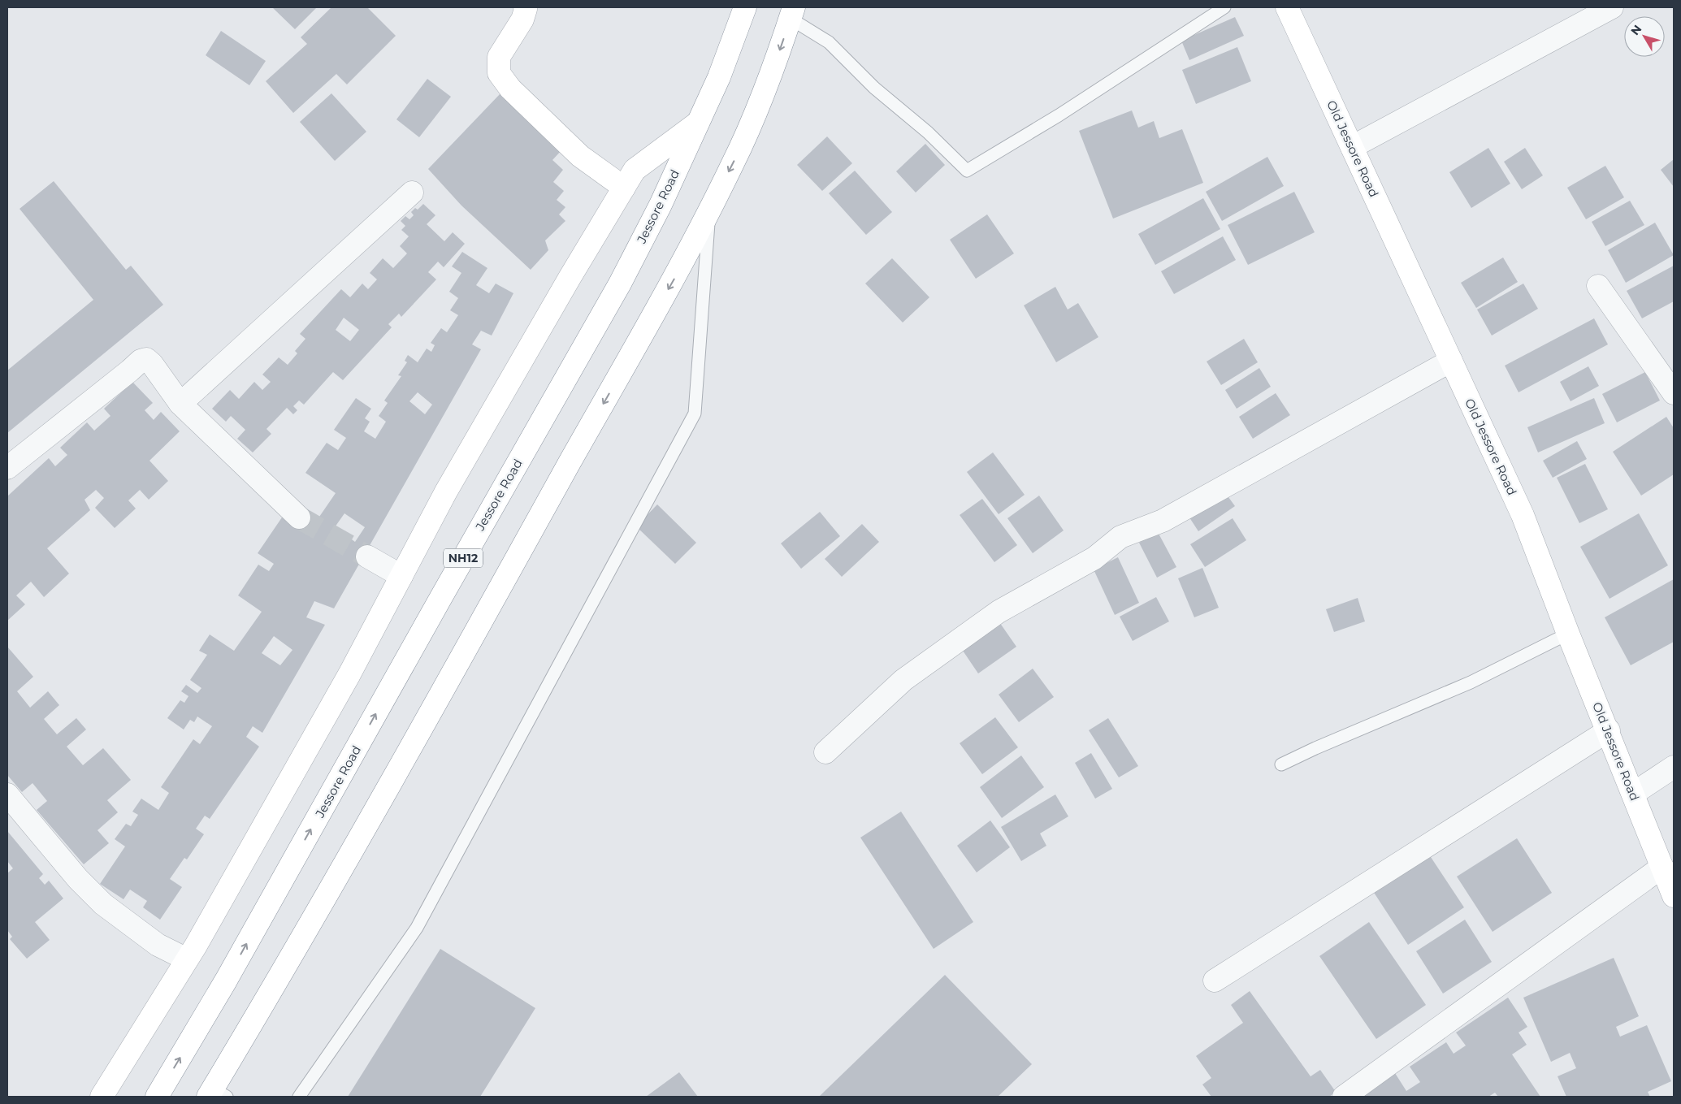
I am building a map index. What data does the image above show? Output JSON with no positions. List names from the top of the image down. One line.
{"streets":{"main road":["Old Jessore Road","Jessore Road","NH12"]},"north":"top left"}
